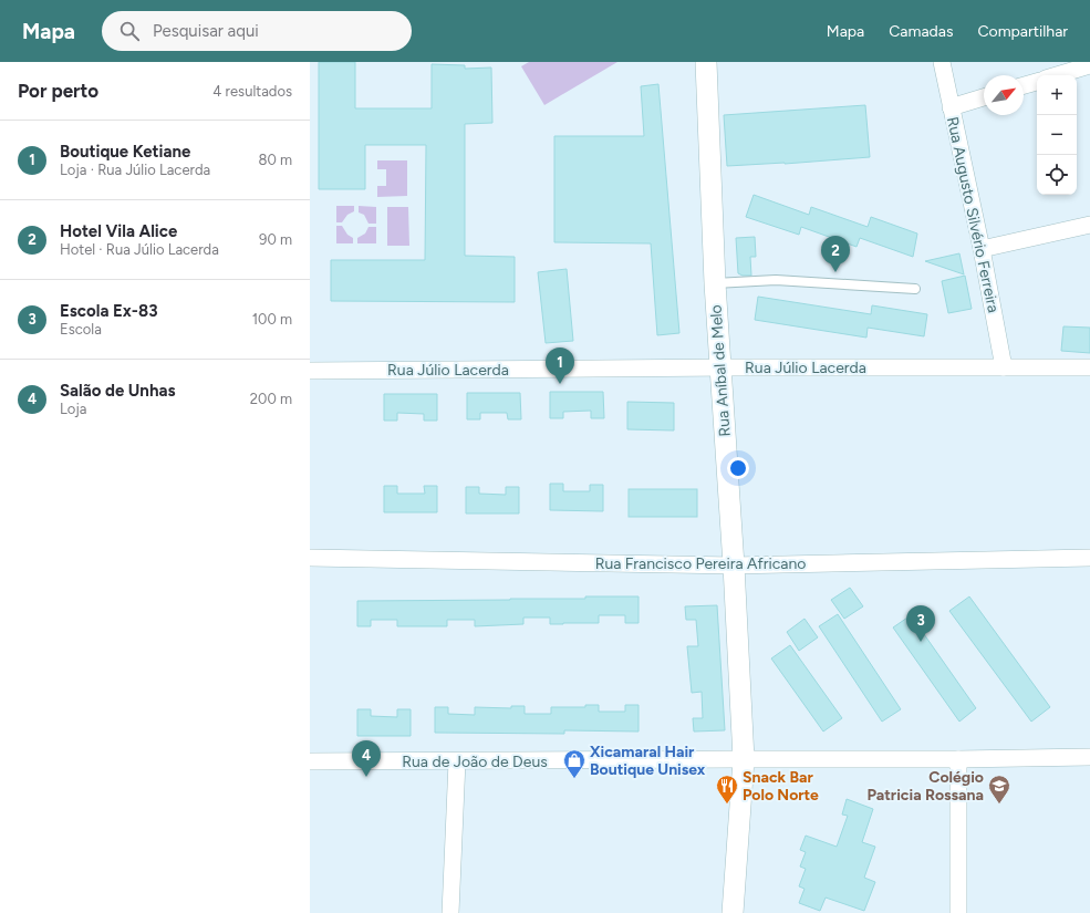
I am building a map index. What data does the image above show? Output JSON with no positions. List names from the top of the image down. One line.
{"streets":{"street":["Rua Augusto Silvério Ferreira","Rua Júlio Lacerda","Rua Aníbal de Melo","Rua Francisco Pereira Africano","Rua de João de Deus"]},"crossings":[["Rua Augusto Silvério Ferreira","Rua Júlio Lacerda"],["Rua Júlio Lacerda","Rua Aníbal de Melo"],["Rua Aníbal de Melo","Rua Francisco Pereira Africano"],["Rua Aníbal de Melo","Rua de João de Deus"]],"places":{"shop":["Xicamaral Hair Boutique Unisex"],"restaurant":["Snack Bar Polo Norte"],"school or university":["Colégio Patricia Rossana"]},"north":"top right","page":{"header":"Mapa","search":"Pesquisar aqui","nav":["Mapa","Camadas","Compartilhar"],"heading":["Por perto","4 resultados"],"map_buttons":["+","−"],"list":[{"mark":"1","name":"Boutique Ketiane","note":"Loja · Rua Júlio Lacerda","value":"80 m"},{"mark":"2","name":"Hotel Vila Alice","note":"Hotel · Rua Júlio Lacerda","value":"90 m"},{"mark":"3","name":"Escola Ex-83","note":"Escola","value":"100 m"},{"mark":"4","name":"Salão de Unhas","note":"Loja","value":"200 m"}],"pins":["2","1","3","4"]}}
